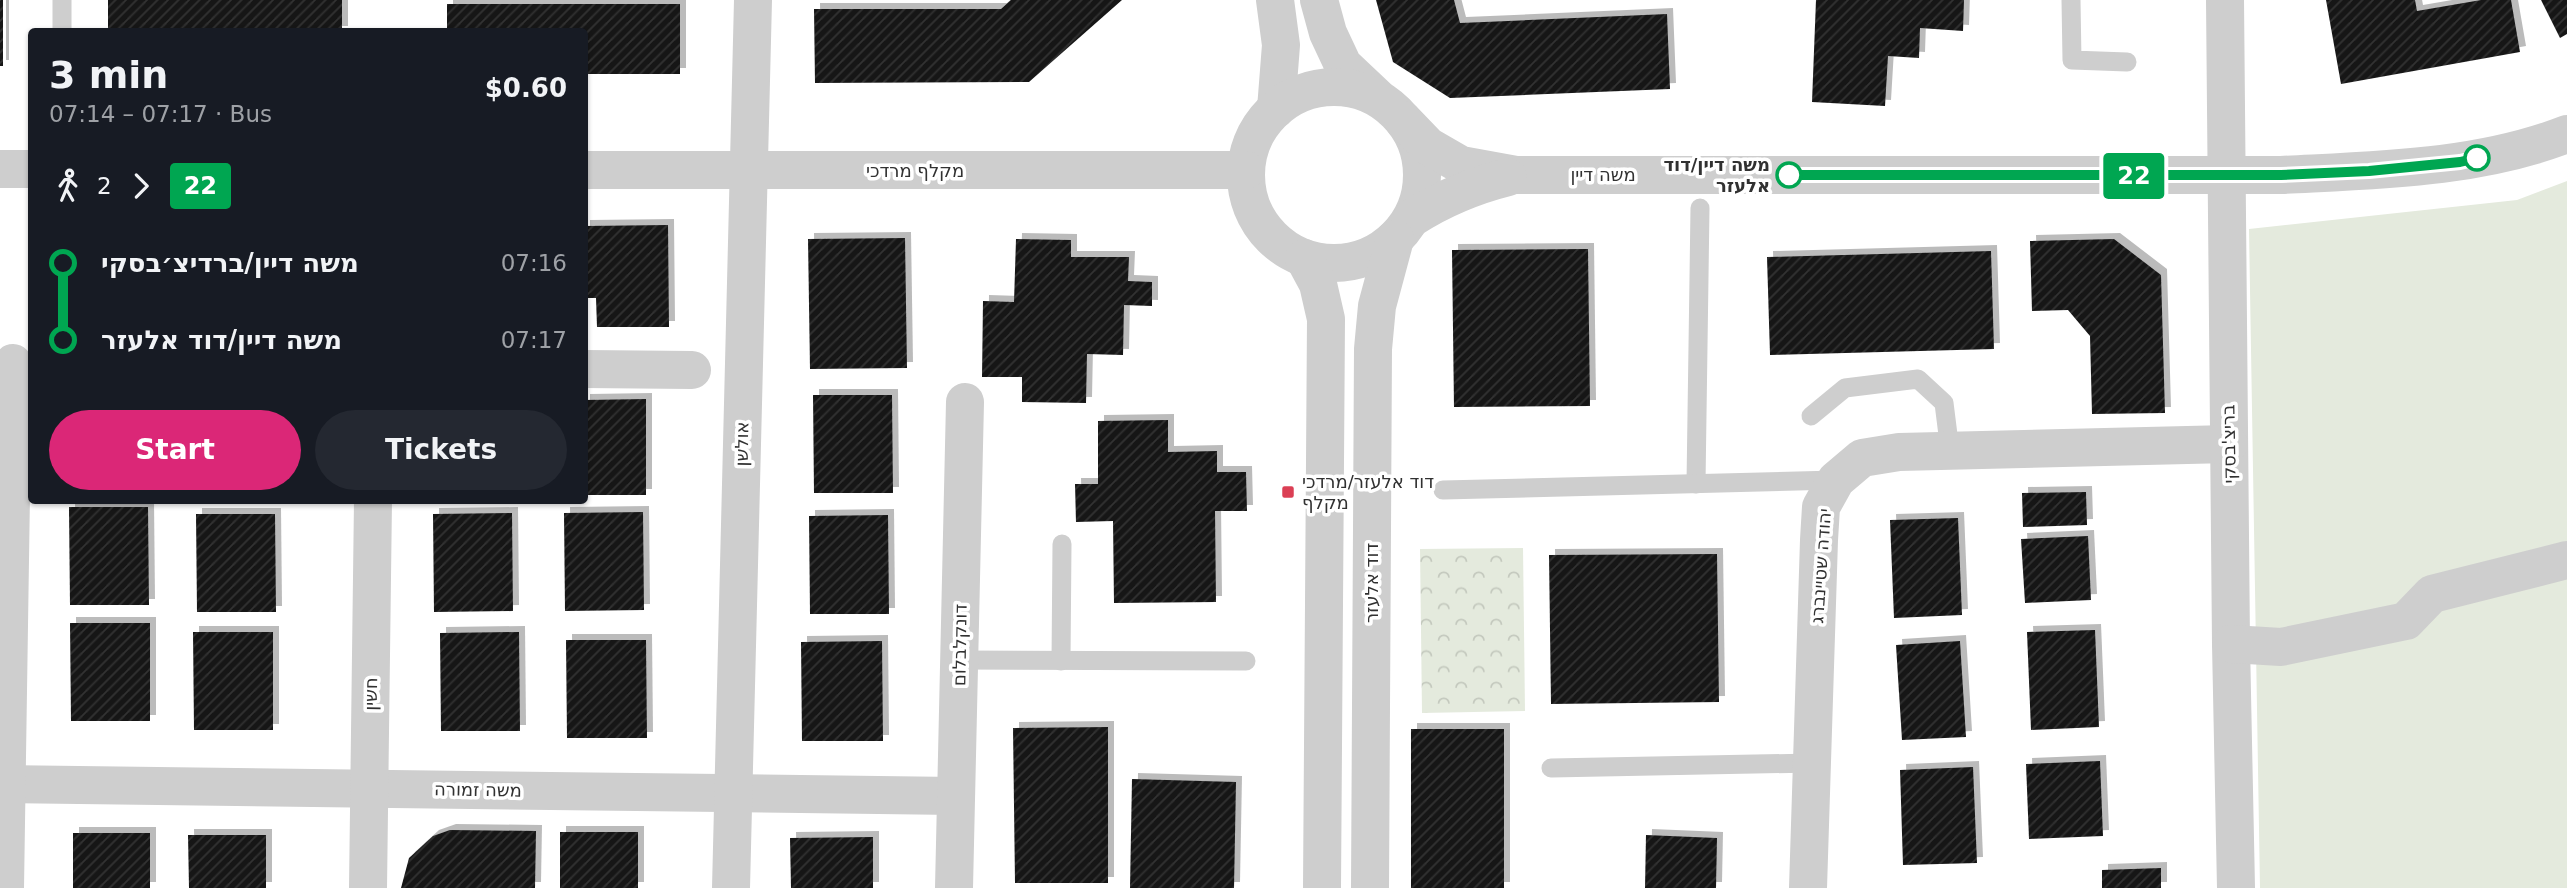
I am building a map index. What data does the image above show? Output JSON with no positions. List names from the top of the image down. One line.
{"streets":{"street":["מקלף מרדכי","משה דיין","אולשן","בריצ'בסקי","יהודה שטיינברג","דוד אלעזר","דונקלבלום","חשין","משה זמורה"]},"crossings":[["מקלף מרדכי","משה דיין"],["מקלף מרדכי","אולשן"],["מקלף מרדכי","דוד אלעזר"],["משה דיין","בריצ'בסקי"],["משה דיין","דוד אלעזר"],["אולשן","משה זמורה"],["בריצ'בסקי","יהודה שטיינברג"],["דונקלבלום","משה זמורה"],["חשין","משה זמורה"]],"places":{"other":["משה דיין/דוד אלעזר"],"transit":["דוד אלעזר/מרדכי מקלף"]},"lines":["bus line 22"],"page":{"on_map":"22","heading":["3 min","07:14 – 07:17 · Bus","$0.60"],"legs":["2","22"],"list":[{"name":"משה דיין/ברדיצ׳בסקי","value":"07:16"},{"name":"משה דיין/דוד אלעזר","value":"07:17"}],"buttons":["Start","Tickets"]}}
